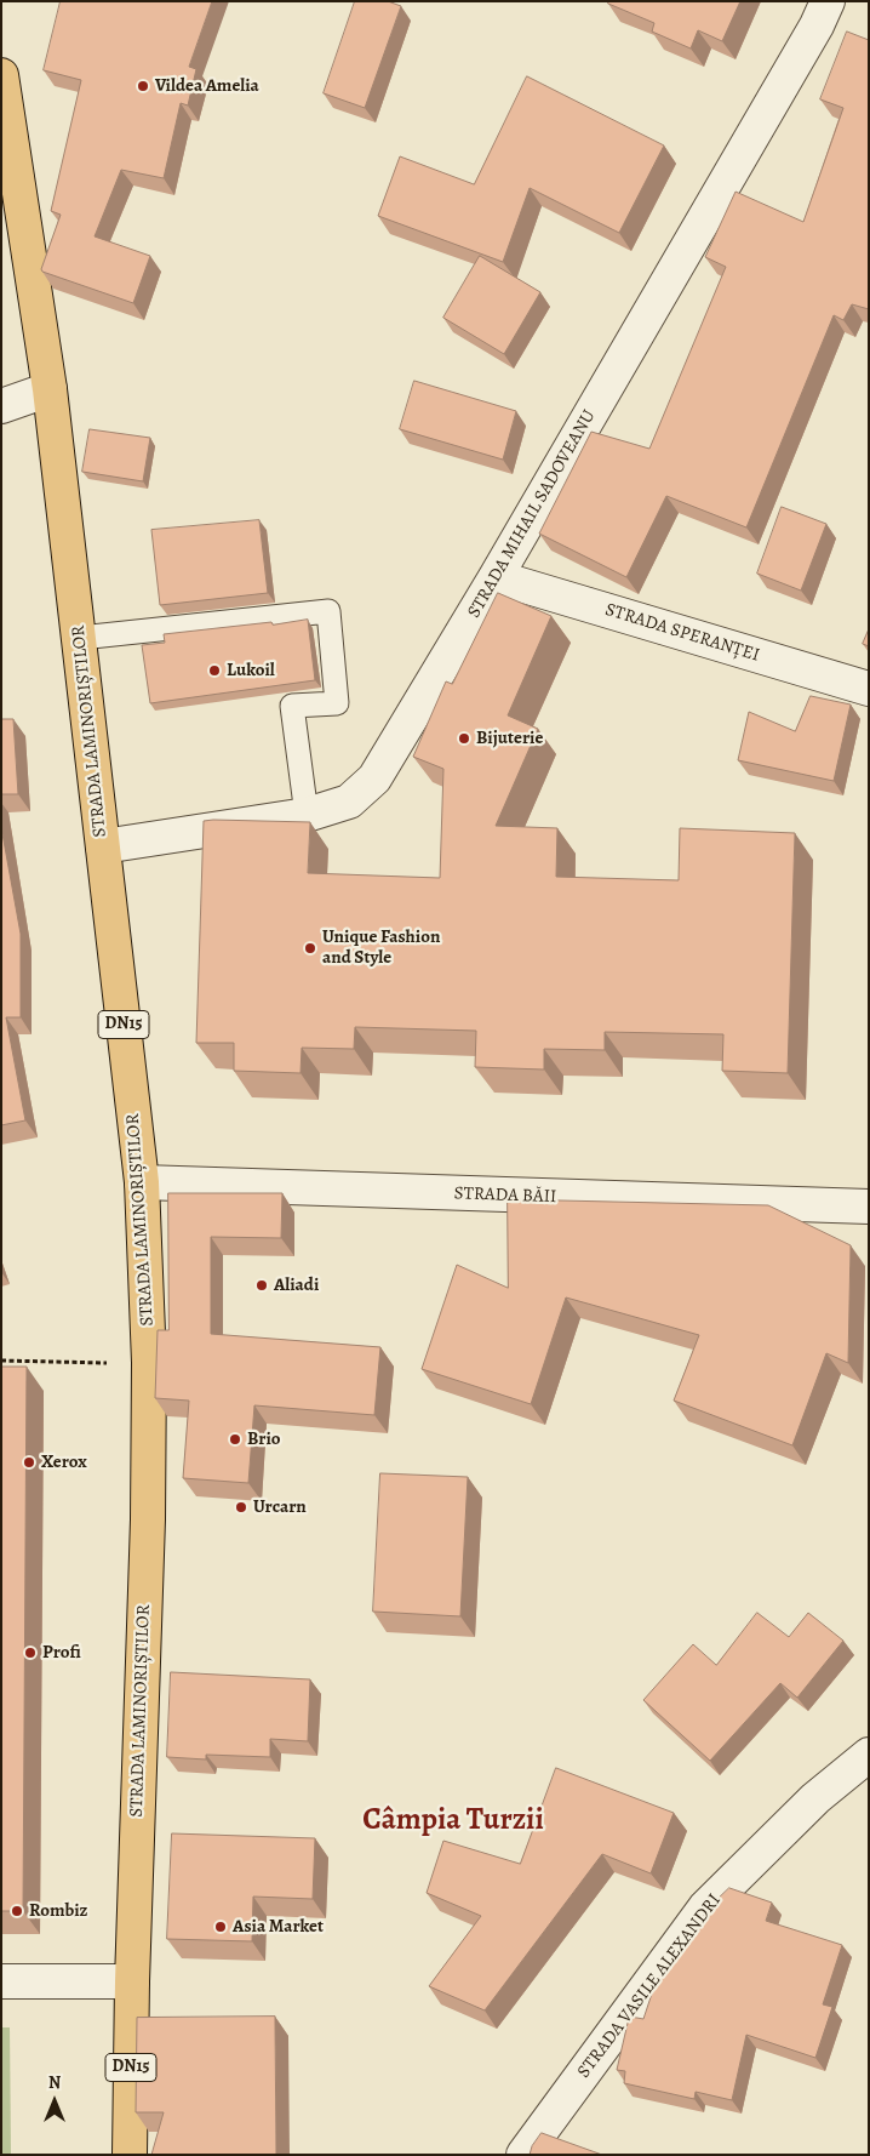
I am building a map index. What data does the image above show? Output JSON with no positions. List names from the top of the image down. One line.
{"streets":{"main road":["STRADA LAMINORIȘTILOR","DN15"],"street":["STRADA MIHAIL SADOVEANU","STRADA SPERANȚEI","STRADA BĂII","STRADA VASILE ALEXANDRI"]},"crossings":[["STRADA MIHAIL SADOVEANU","STRADA SPERANȚEI"],["STRADA MIHAIL SADOVEANU","STRADA LAMINORIȘTILOR"],["STRADA LAMINORIȘTILOR","STRADA BĂII"]],"districts":["Câmpia Turzii"],"places":["Vildea Amelia","Lukoil","Bijuterie","Unique Fashion and Style","Aliadi","Brio","Xerox","Urcarn","Profi","Rombiz","Asia Market"],"north":"top"}
